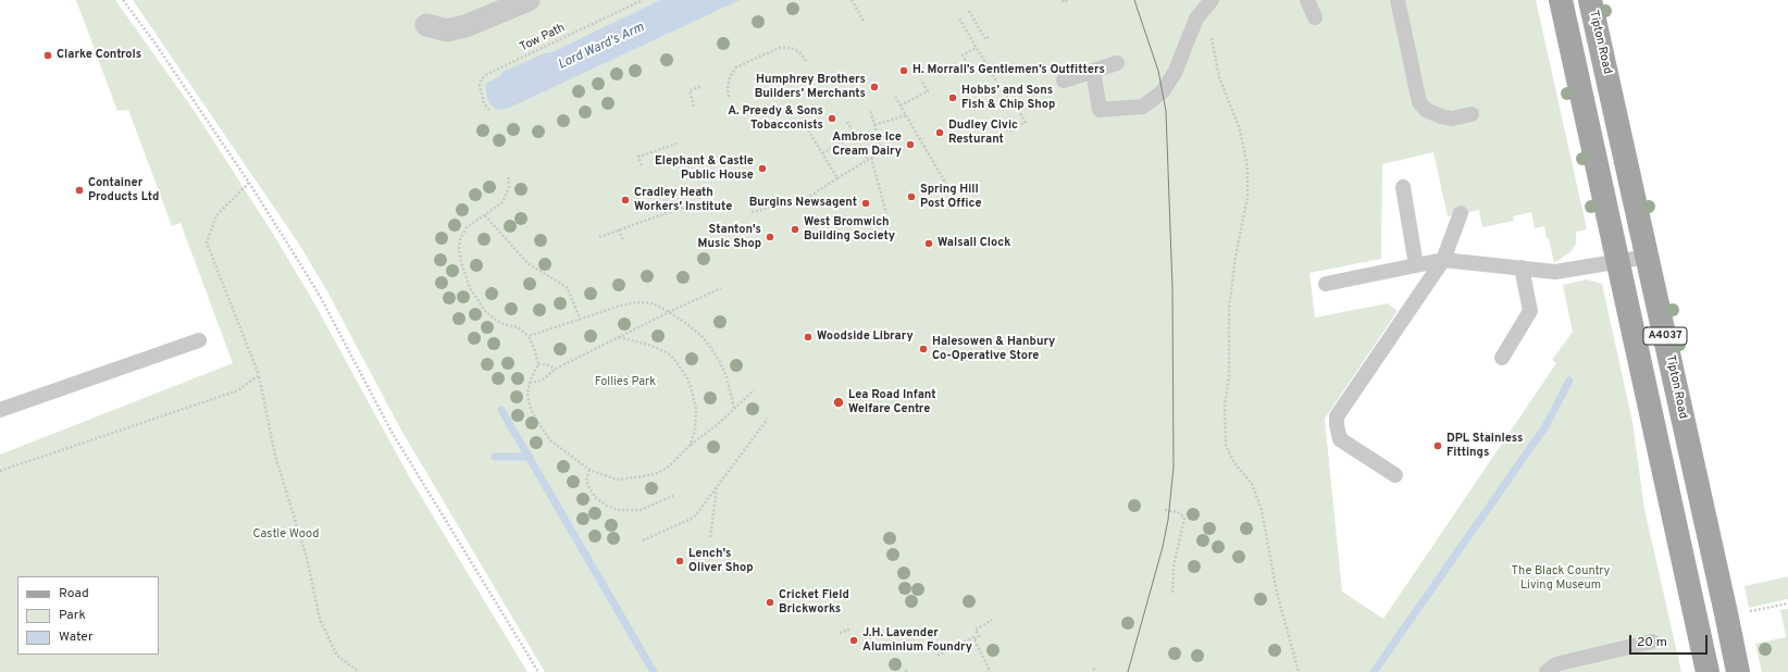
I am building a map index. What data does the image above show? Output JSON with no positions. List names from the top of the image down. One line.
{"streets":{"main road":["Tipton Road","A4037"],"path":["Tow Path"]},"water":["Lord Ward's Arm"],"parks":["Follies Park","Castle Wood","The Black Country Living Museum"],"places":["Clarke Controls","H. Morrall’s Gentlemen’s Outfitters","Humphrey Brothers Builders’ Merchants","Hobbs’ and Sons Fish & Chip Shop","A. Preedy & Sons Tobacconists","Dudley Civic Resturant","Ambrose Ice Cream Dairy","Elephant & Castle Public House","Container Products Ltd","Spring Hill Post Office","Cradley Heath Workers' Institute","Burgins Newsagent","West Bromwich Building Society","Stanton's Music Shop","Walsall Clock","Woodside Library","Halesowen & Hanbury Co-Operative Store","Lea Road Infant Welfare Centre","DPL Stainless Fittings","Lench's Oliver Shop","Cricket Field Brickworks","J.H. Lavender Aluminium Foundry"],"legend":["Road","Park","Water"],"scale_bar":"20 m"}
